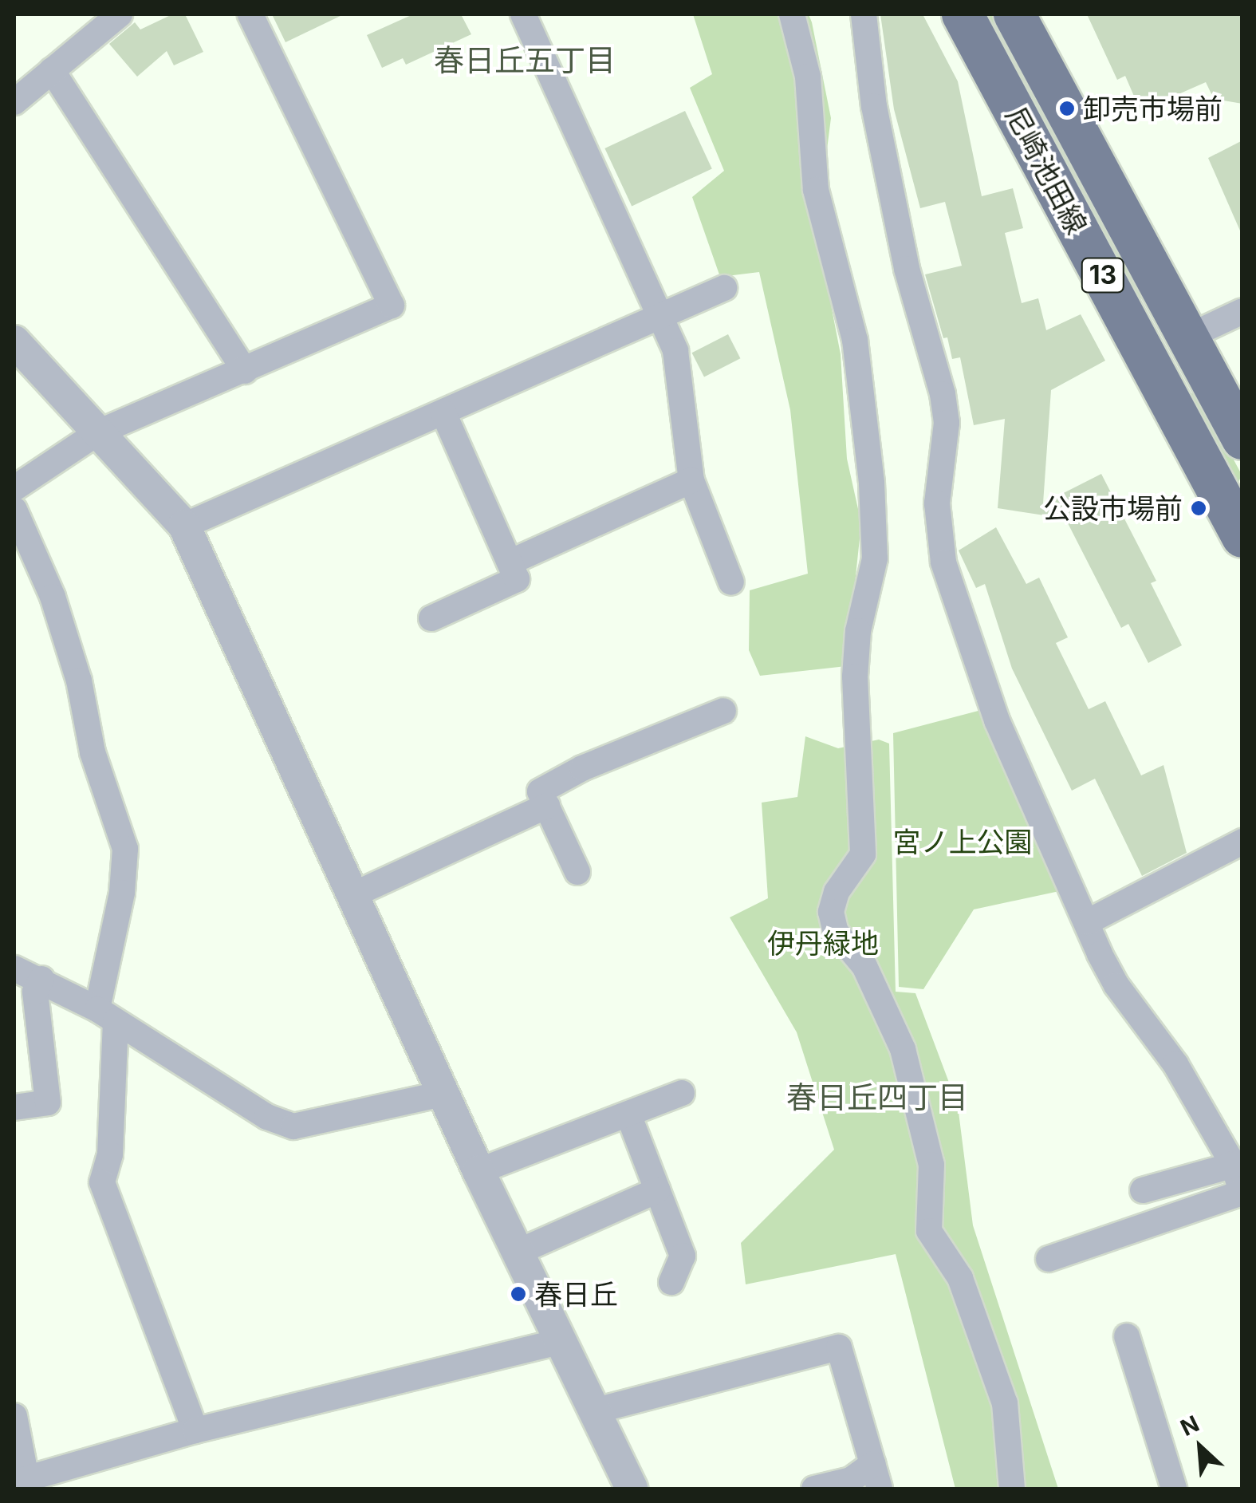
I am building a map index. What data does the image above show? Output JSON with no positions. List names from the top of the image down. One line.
{"streets":{"main road":["尼崎池田線","13"]},"districts":["春日丘五丁目","春日丘四丁目"],"parks":["宮ノ上公園","伊丹緑地"],"places":["卸売市場前","公設市場前","春日丘"],"north":"top left"}
